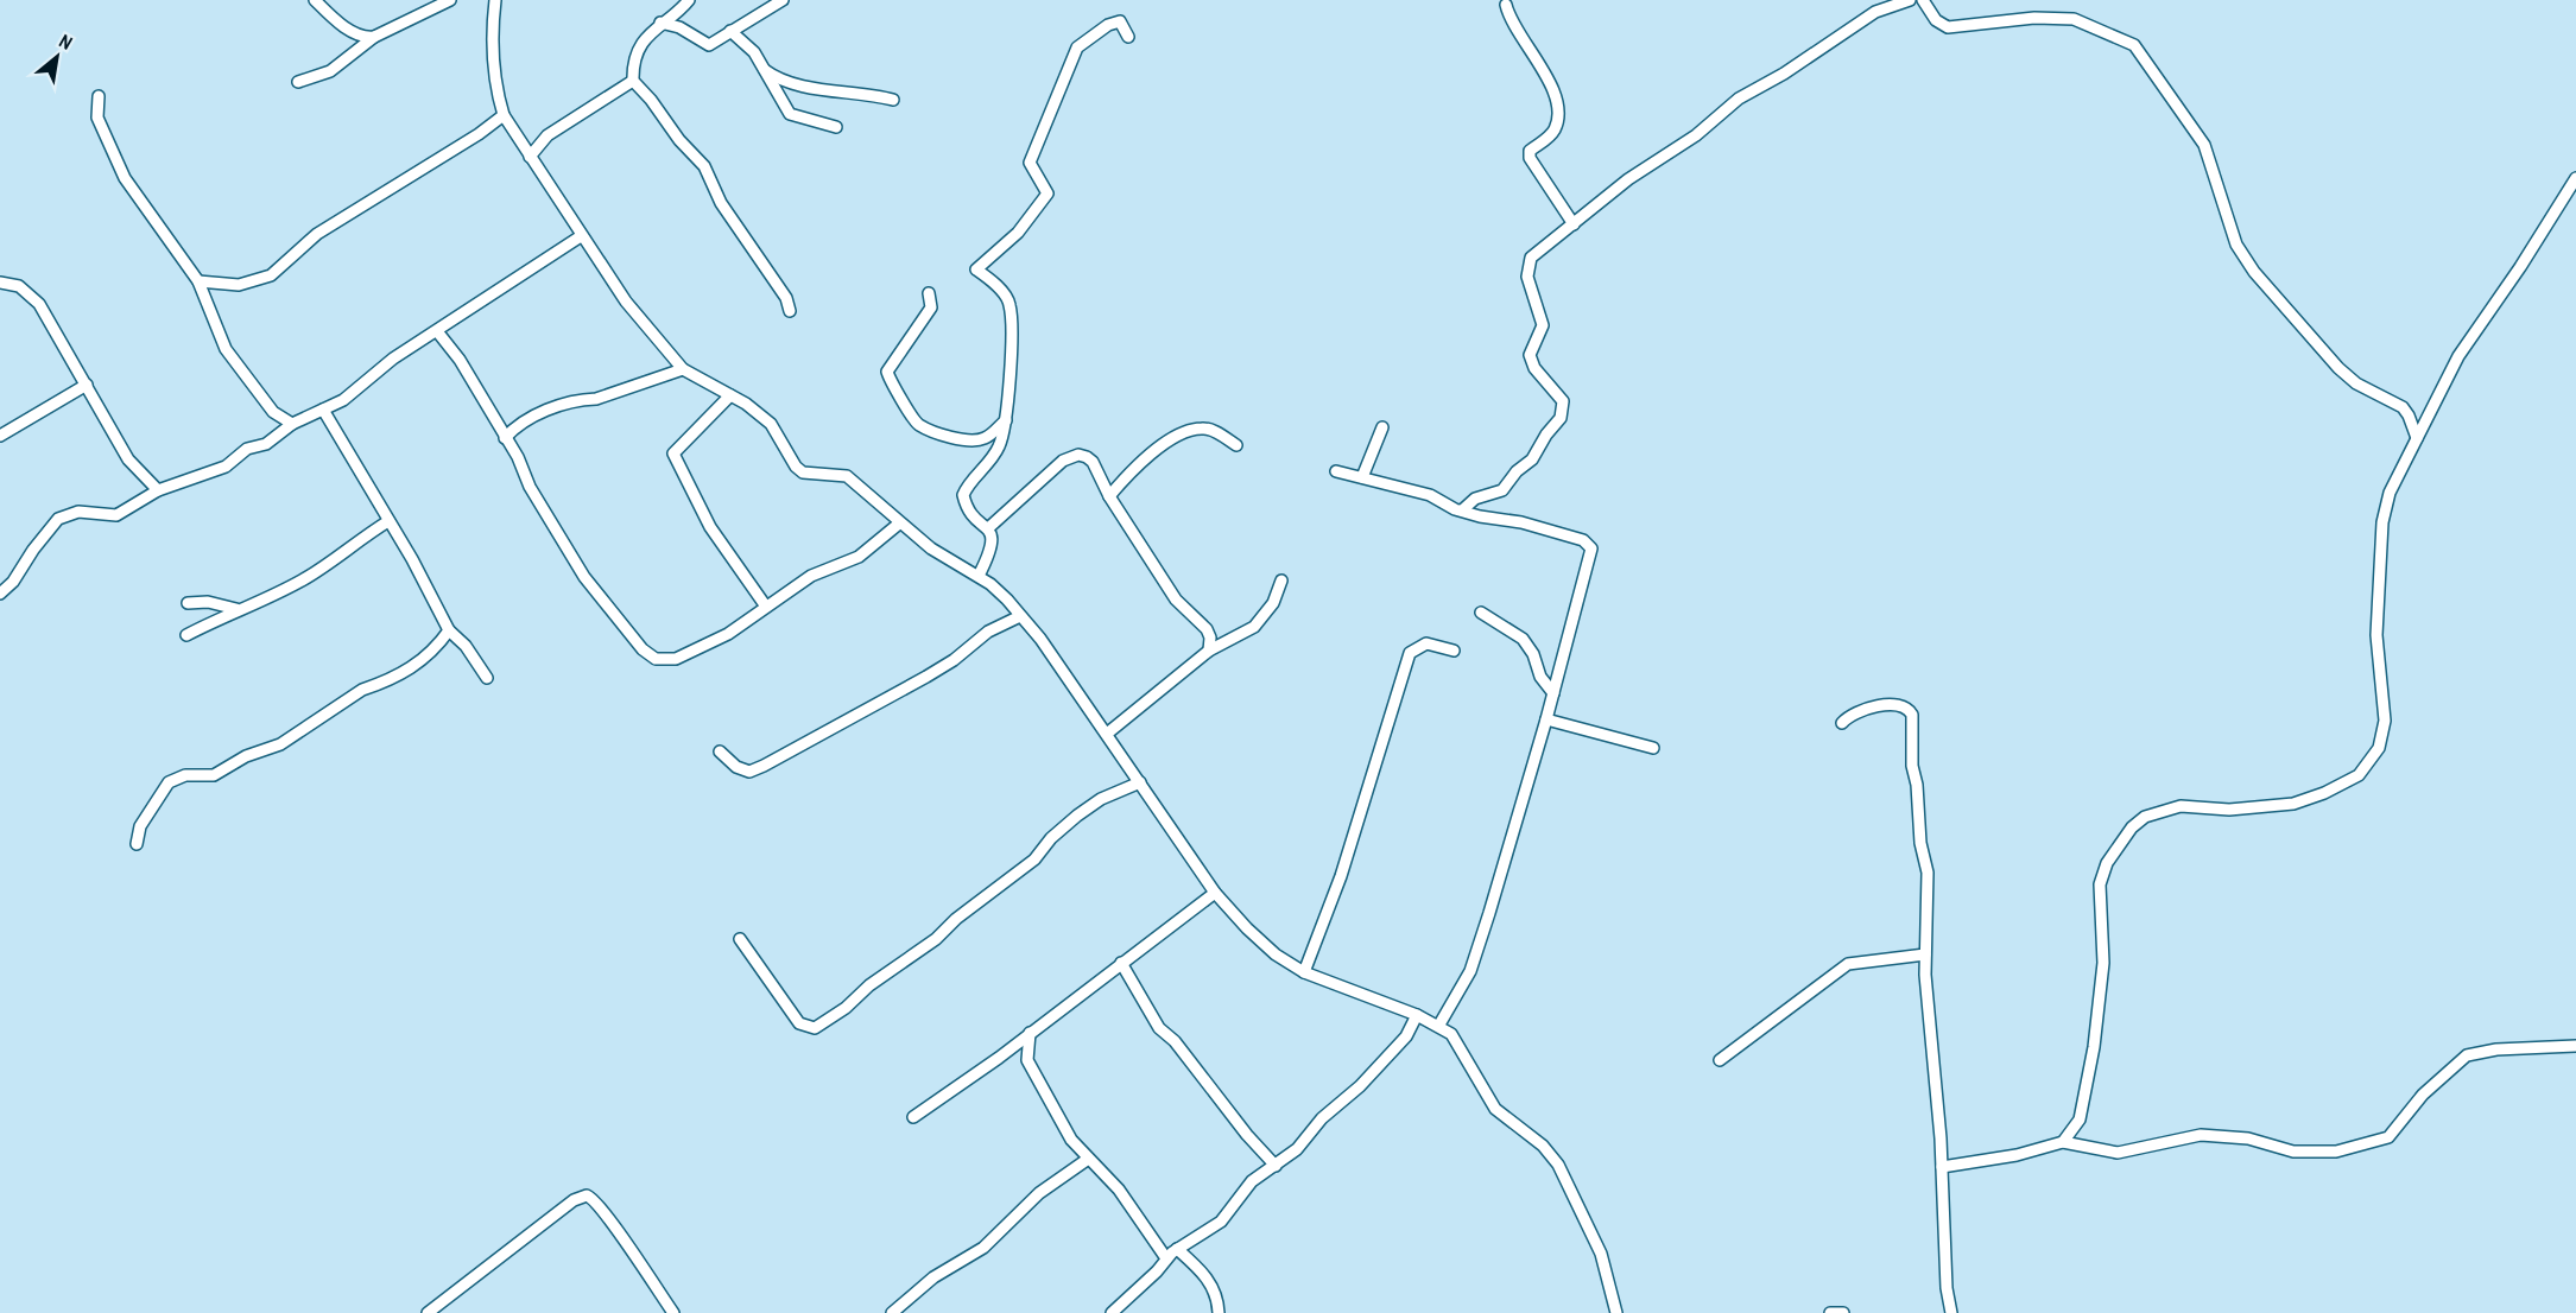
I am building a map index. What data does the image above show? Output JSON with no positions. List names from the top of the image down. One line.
{"north":"top right"}
